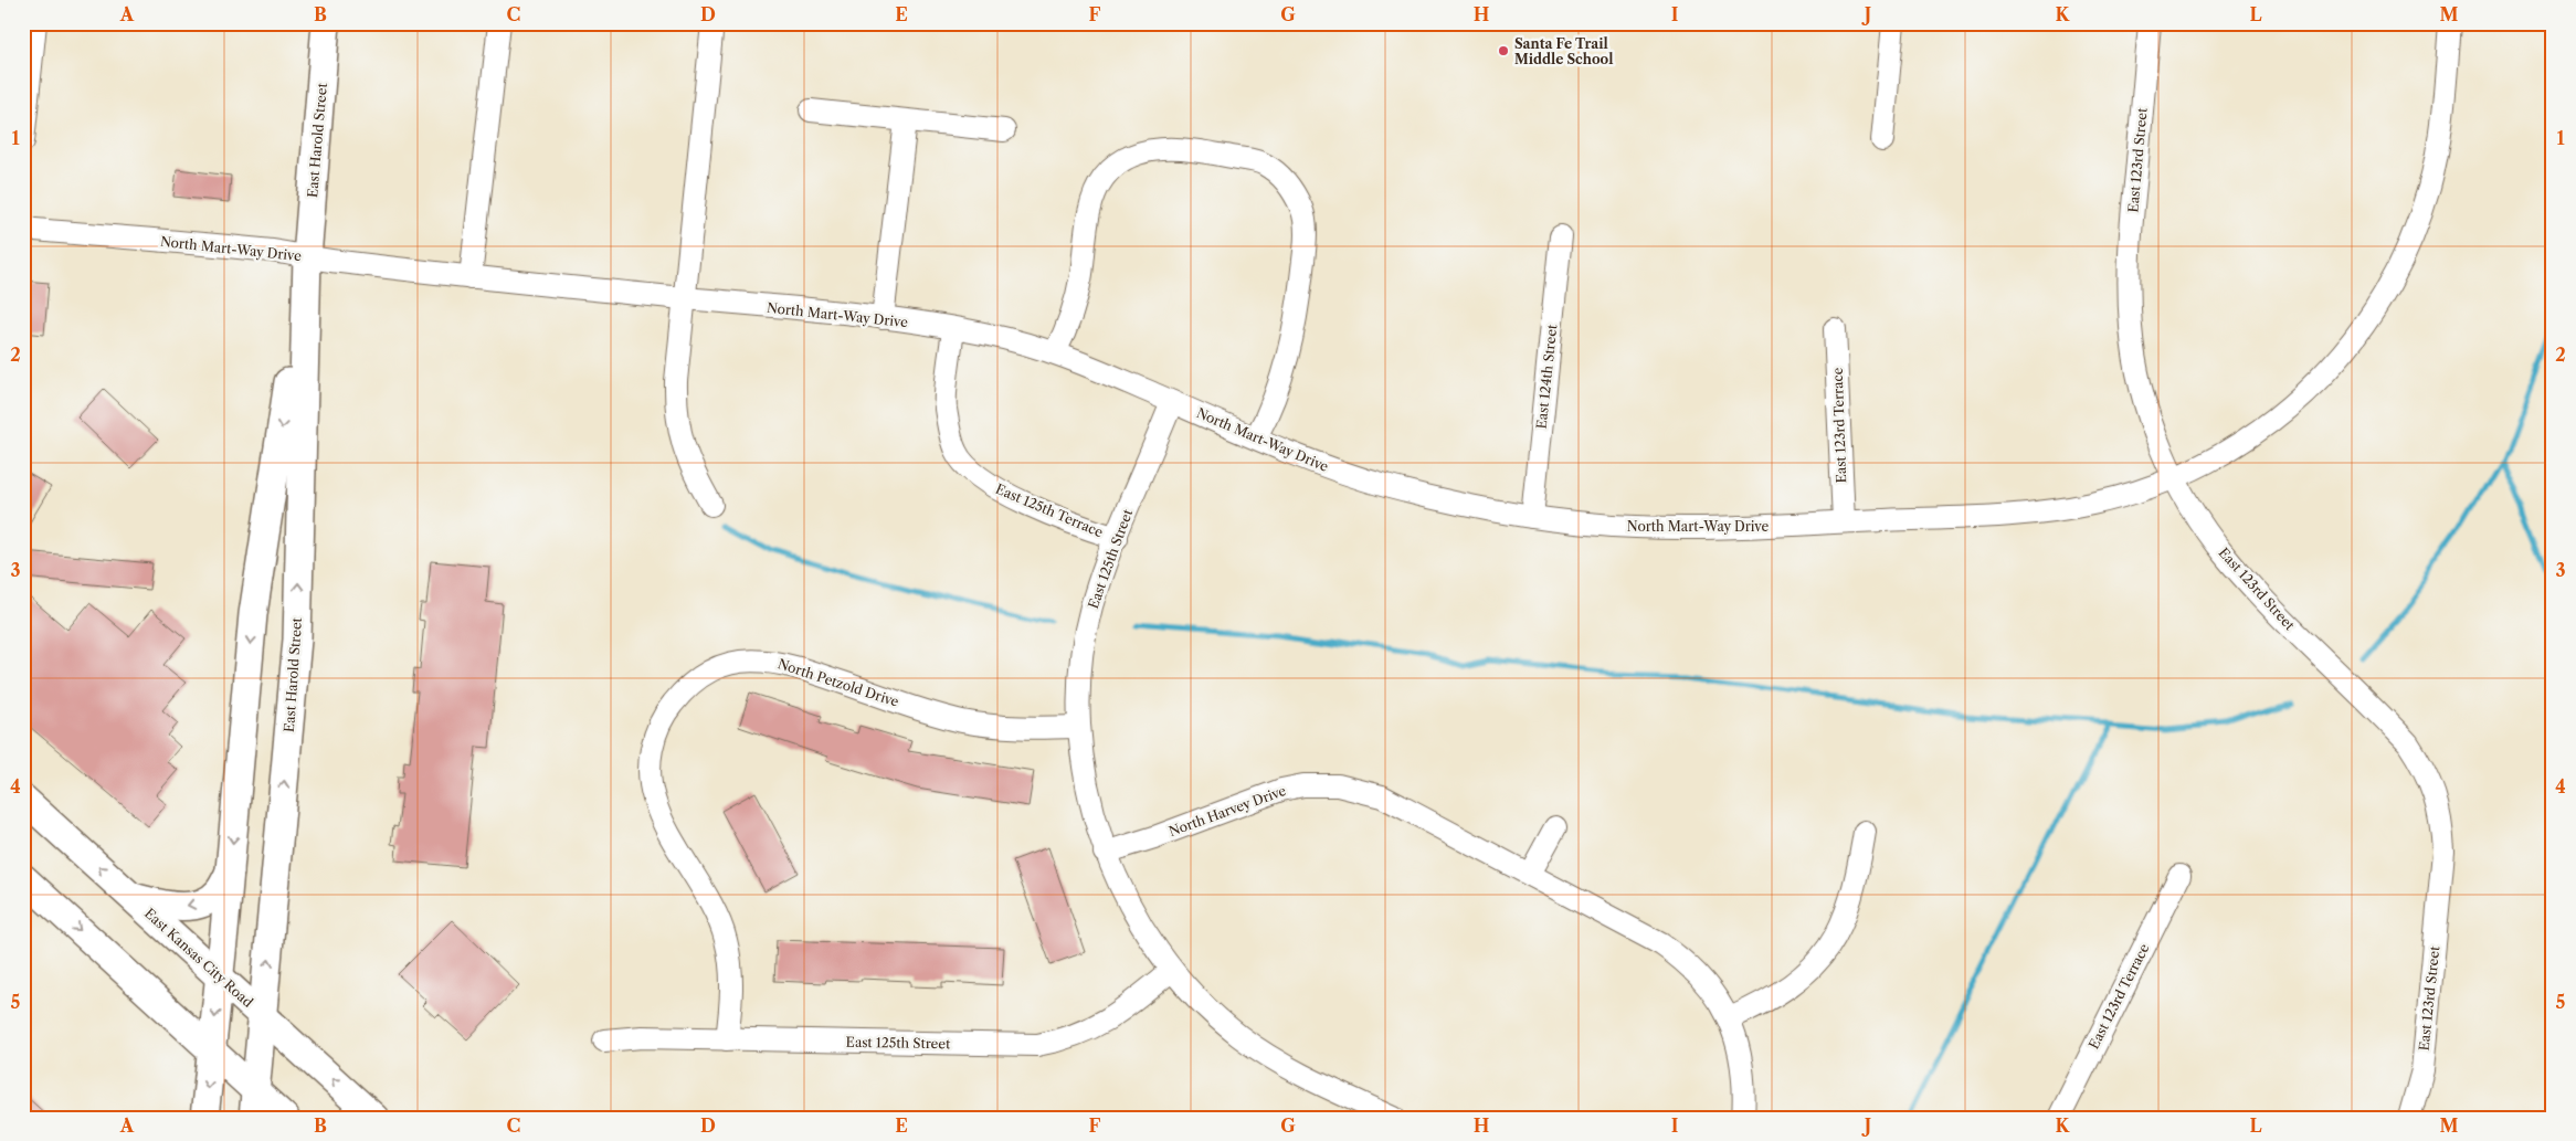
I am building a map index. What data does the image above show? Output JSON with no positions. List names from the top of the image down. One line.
{"streets":{"main road":["East Harold Street","East Kansas City Road"],"street":["East 123rd Street","North Mart-Way Drive","East 124th Street","East 123rd Terrace","East 125th Terrace","East 125th Street","North Petzold Drive","North Harvey Drive"]},"crossings":[["East Harold Street","North Mart-Way Drive"],["East Harold Street","East Kansas City Road"],["East 123rd Street","North Mart-Way Drive"],["North Mart-Way Drive","East 124th Street"],["North Mart-Way Drive","East 123rd Terrace"],["North Mart-Way Drive","East 125th Terrace"],["North Mart-Way Drive","East 125th Street"],["East 125th Terrace","East 125th Street"],["East 125th Street","North Petzold Drive"],["East 125th Street","North Harvey Drive"]],"places":["Santa Fe Trail Middle School"],"grid":{"columns":["A","B","C","D","E","F","G","H","I","J","K","L","M"],"rows":["1","2","3","4","5"]}}
